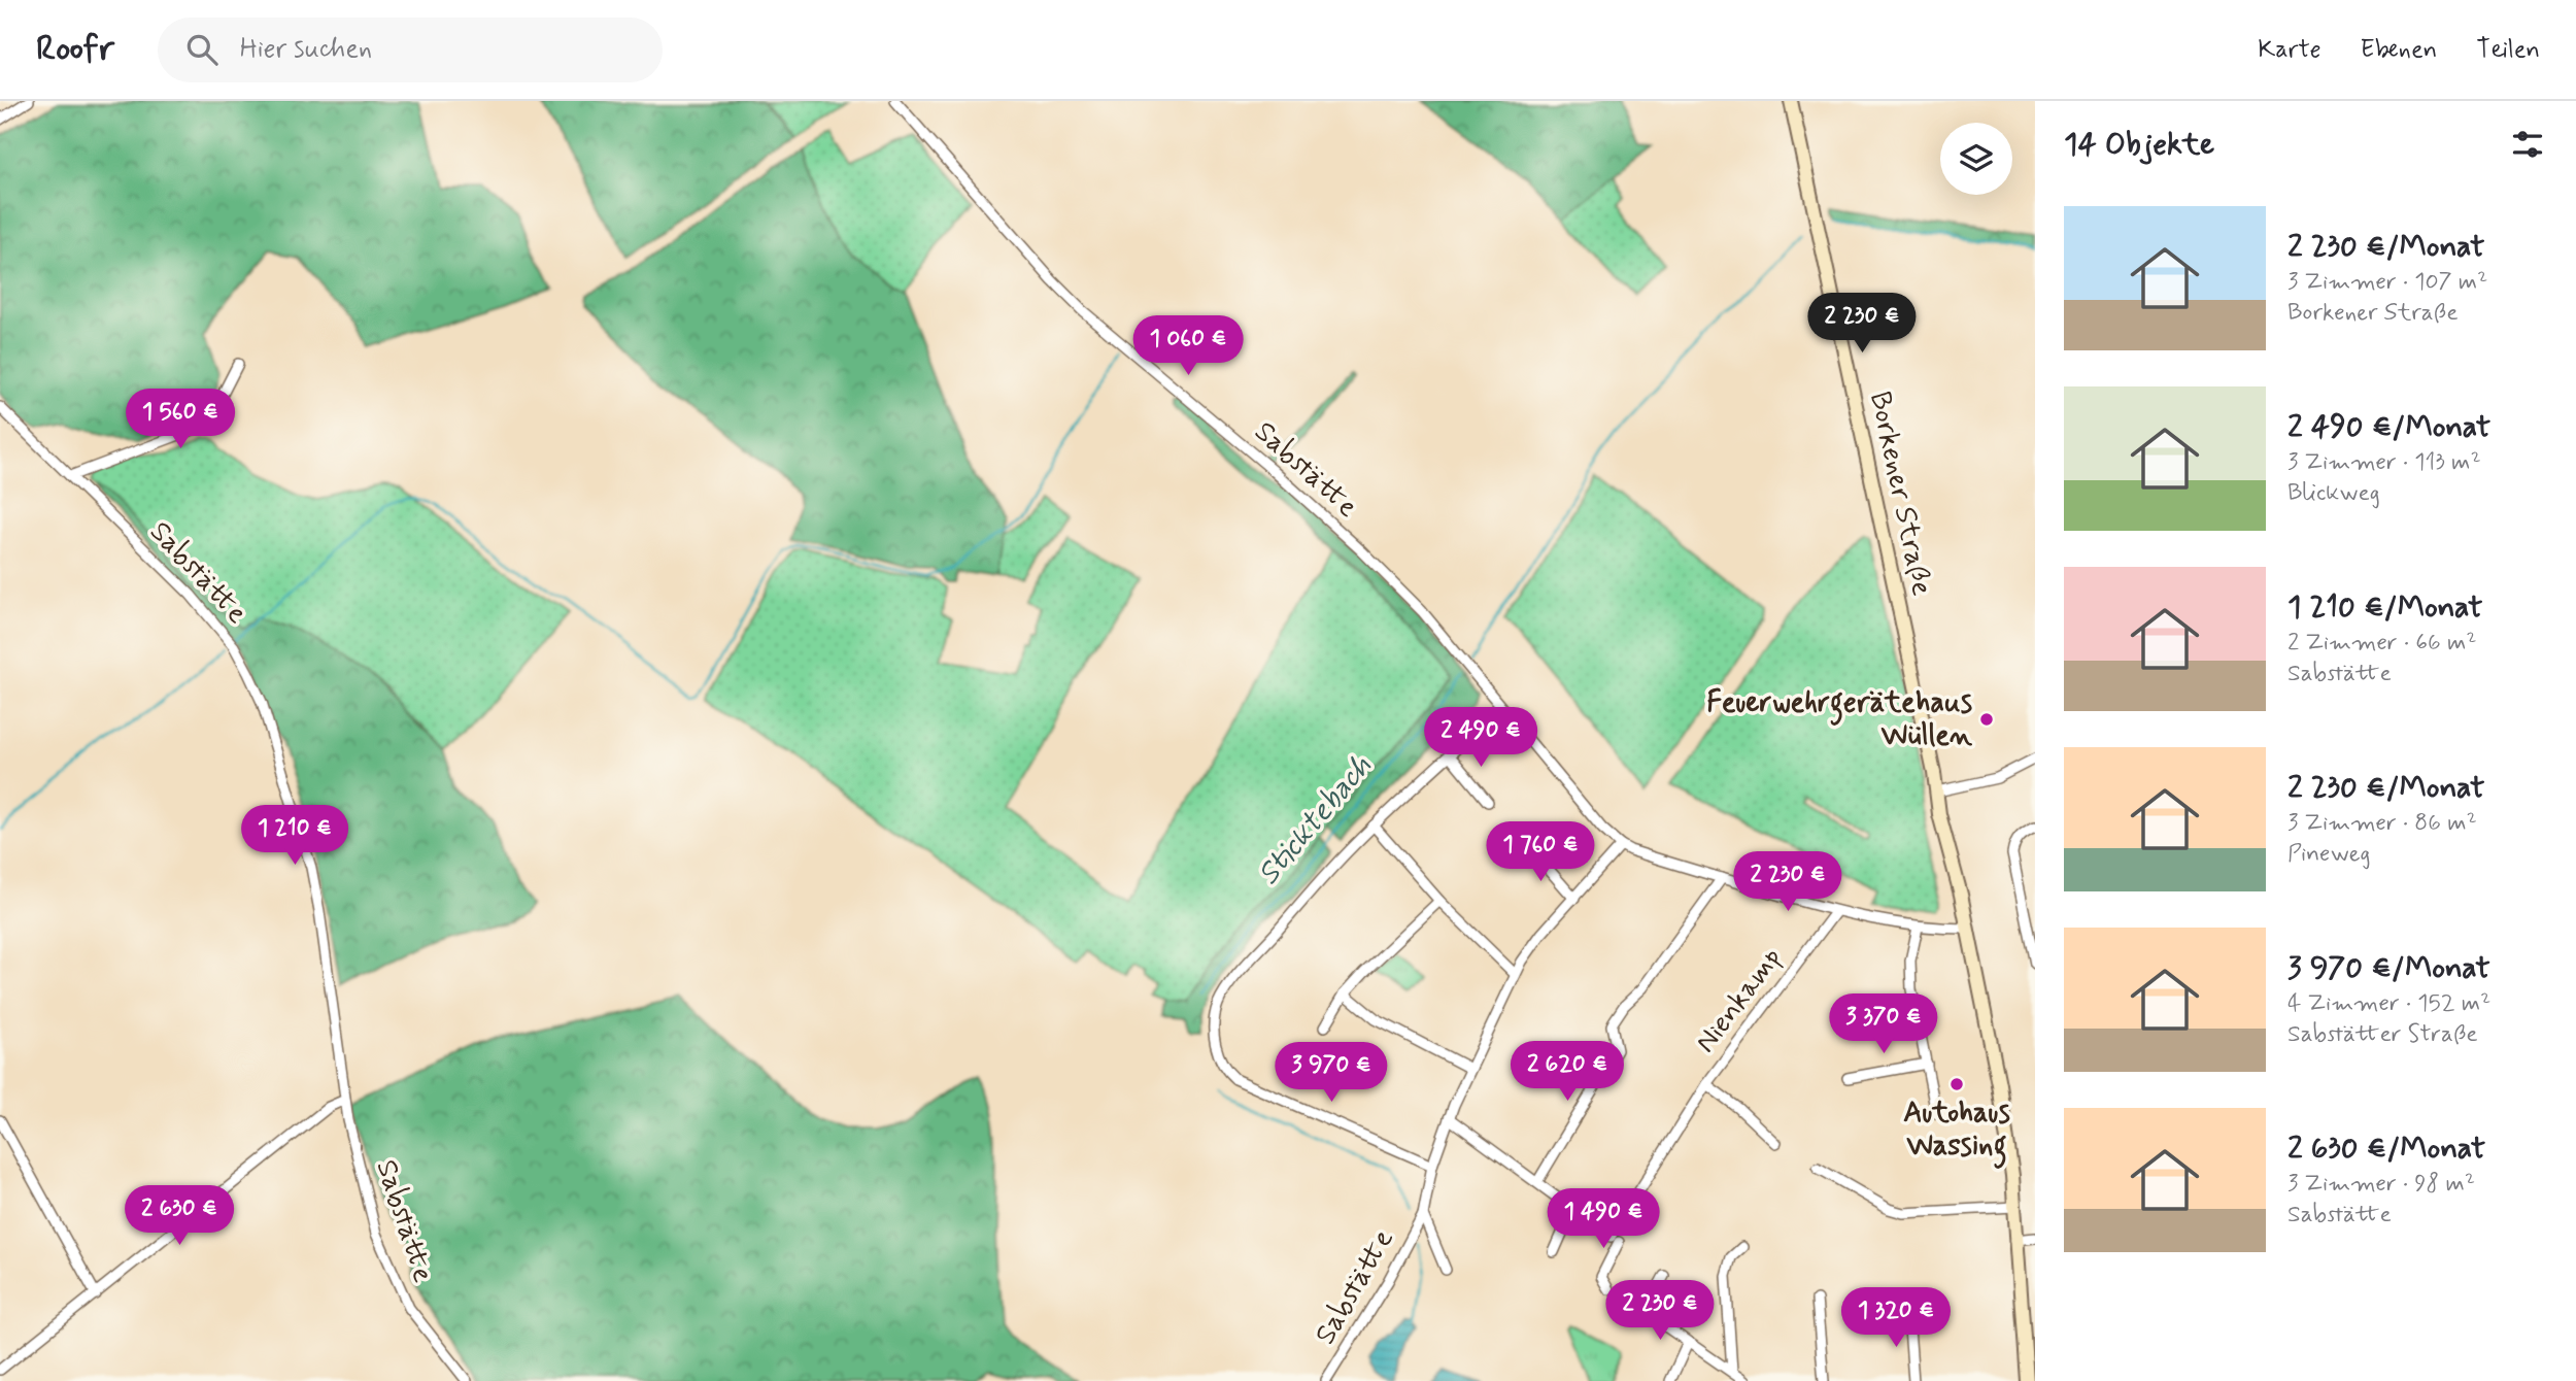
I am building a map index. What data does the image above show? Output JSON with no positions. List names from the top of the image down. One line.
{"streets":{"main road":["Borkener Straße"],"street":["Sabstätte","Nienkamp"]},"water":["Sticktebach"],"places":["Feuerwehrgerätehaus Wüllen","Autohaus Wassing"],"page":{"header":"Roofr","search":"Hier suchen","nav":["Karte","Ebenen","Teilen"],"heading":"14 Objekte","list":[{"name":"2 230 €/Monat","note":"3 Zimmer · 107 m² · Borkener Straße"},{"name":"2 490 €/Monat","note":"3 Zimmer · 113 m² · Blickweg"},{"name":"1 210 €/Monat","note":"2 Zimmer · 66 m² · Sabstätte"},{"name":"2 230 €/Monat","note":"3 Zimmer · 86 m² · Pineweg"},{"name":"3 970 €/Monat","note":"4 Zimmer · 152 m² · Sabstätter Straße"},{"name":"2 630 €/Monat","note":"3 Zimmer · 98 m² · Sabstätte"}],"price":["2 230 €","1 060 €","1 560 €","2 490 €","1 210 €","1 760 €","2 230 €","3 370 €","2 620 €","3 970 €","2 630 €","1 490 €","2 230 €","1 320 €"]}}
